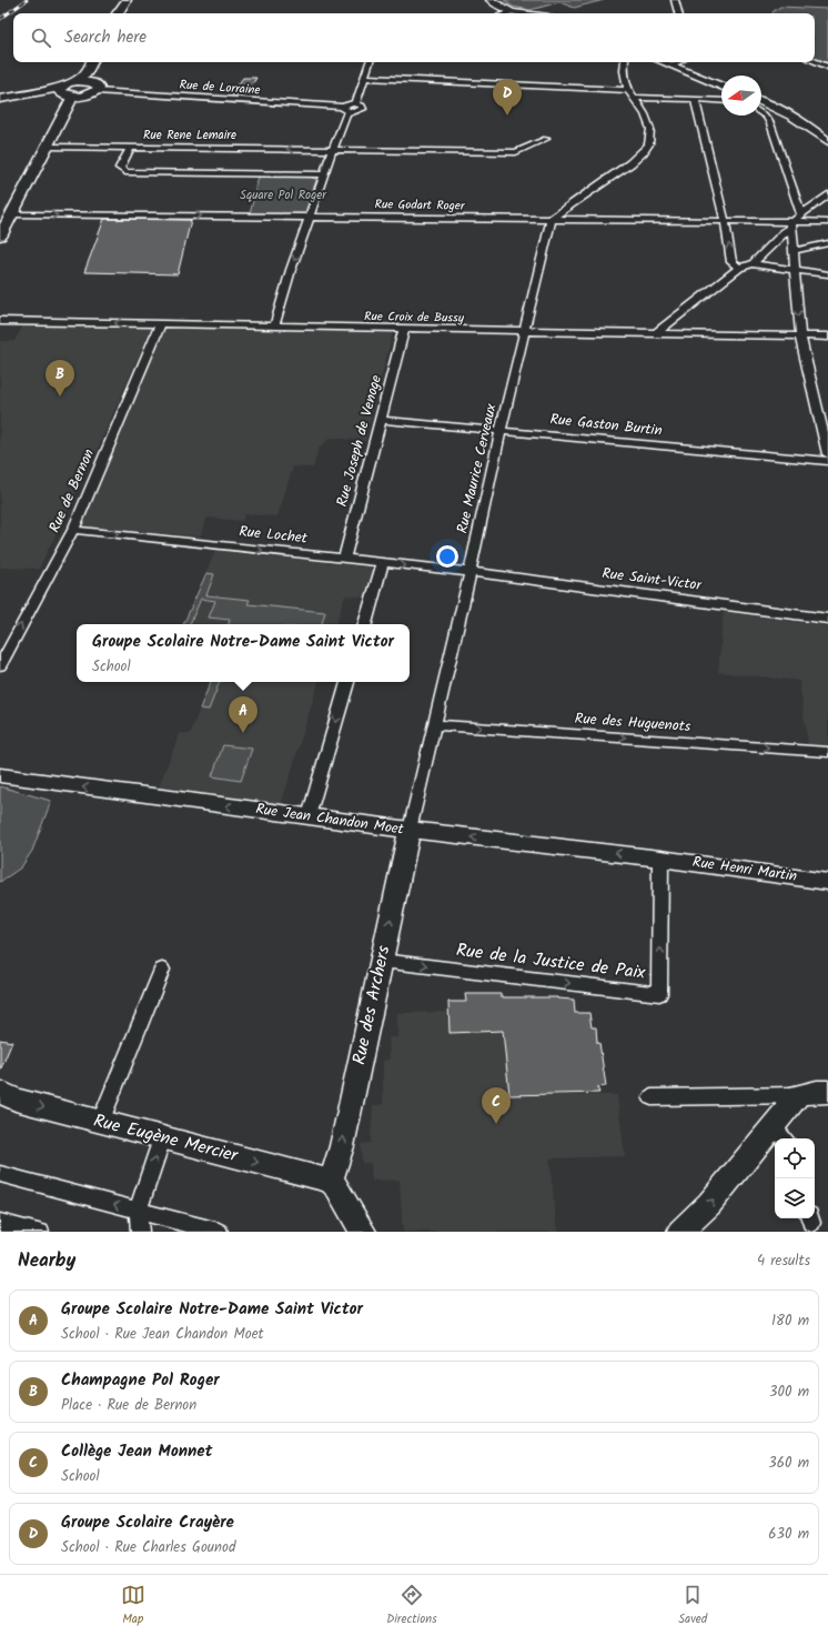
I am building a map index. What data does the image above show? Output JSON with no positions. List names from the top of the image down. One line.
{"streets":{"main road":["Rue Jean Chandon Moet","Rue Henri Martin","Rue des Archers","Rue Eugène Mercier"],"street":["Rue de Lorraine","Rue Rene Lemaire","Rue Godart Roger","Rue Croix de Bussy","Rue Gaston Burtin","Rue Joseph de Venoge","Rue Maurice Cerveaux","Rue de Bernon","Rue Lochet","Rue Saint-Victor","Rue des Huguenots","Rue de la Justice de Paix"]},"crossings":[["Rue Godart Roger","Rue Maurice Cerveaux"],["Rue Croix de Bussy","Rue Joseph de Venoge"],["Rue Croix de Bussy","Rue Maurice Cerveaux"],["Rue Croix de Bussy","Rue de Bernon"],["Rue Gaston Burtin","Rue Joseph de Venoge"],["Rue Gaston Burtin","Rue Maurice Cerveaux"],["Rue Joseph de Venoge","Rue Lochet"],["Rue Maurice Cerveaux","Rue Lochet"],["Rue Maurice Cerveaux","Rue Saint-Victor"],["Rue Maurice Cerveaux","Rue des Huguenots"],["Rue Maurice Cerveaux","Rue Jean Chandon Moet"],["Rue Maurice Cerveaux","Rue des Archers"],["Rue de Bernon","Rue Lochet"],["Rue Lochet","Rue Saint-Victor"],["Rue Jean Chandon Moet","Rue Henri Martin"],["Rue Jean Chandon Moet","Rue de la Justice de Paix"],["Rue Jean Chandon Moet","Rue des Archers"],["Rue Henri Martin","Rue de la Justice de Paix"],["Rue de la Justice de Paix","Rue des Archers"],["Rue des Archers","Rue Eugène Mercier"]],"one_way":["Rue Rene Lemaire","Rue Godart Roger","Rue de Bernon","Rue Lochet","Rue des Huguenots","Rue Jean Chandon Moet","Rue des Archers","Rue Eugène Mercier"],"parks":["Square Pol Roger"],"north":"left","page":{"search":"Search here","pins":["D","B","A","C"],"popup":["Groupe Scolaire Notre-Dame Saint Victor","School"],"heading":["Nearby","4 results"],"list":[{"mark":"A","name":"Groupe Scolaire Notre-Dame Saint Victor","note":"School · Rue Jean Chandon Moet","value":"180 m"},{"mark":"B","name":"Champagne Pol Roger","note":"Place · Rue de Bernon","value":"300 m"},{"mark":"C","name":"Collège Jean Monnet","note":"School","value":"360 m"},{"mark":"D","name":"Groupe Scolaire Crayère","note":"School · Rue Charles Gounod","value":"630 m"}],"nav":["Map","Directions","Saved"]}}
